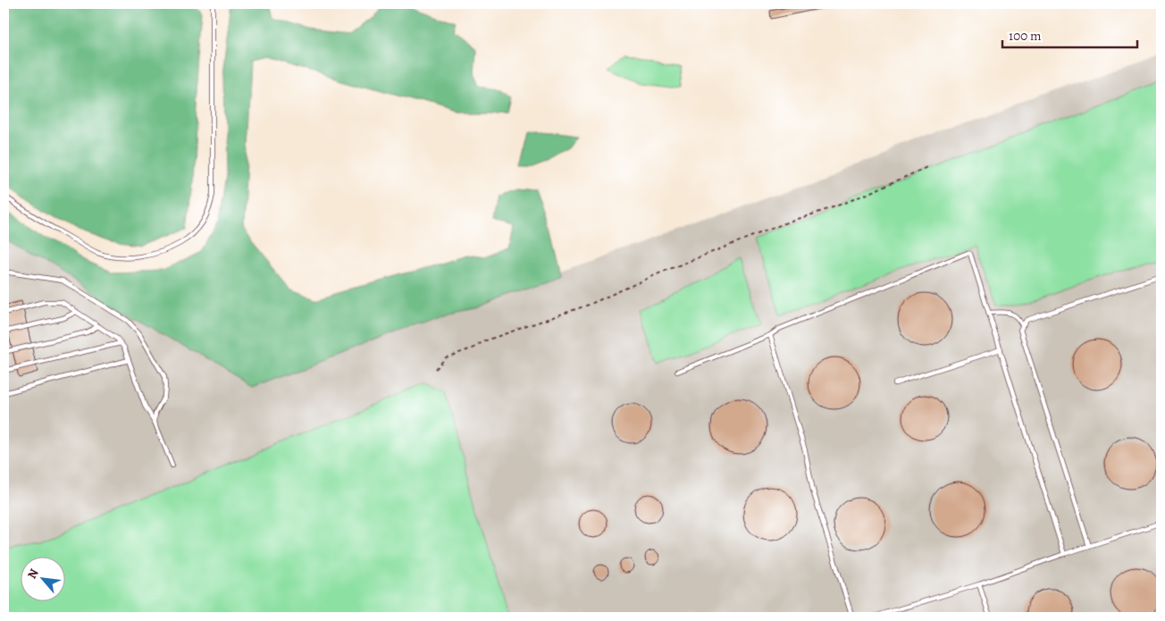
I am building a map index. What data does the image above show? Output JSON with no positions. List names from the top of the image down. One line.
{"scale_bar":"100 m","north":"top left"}
